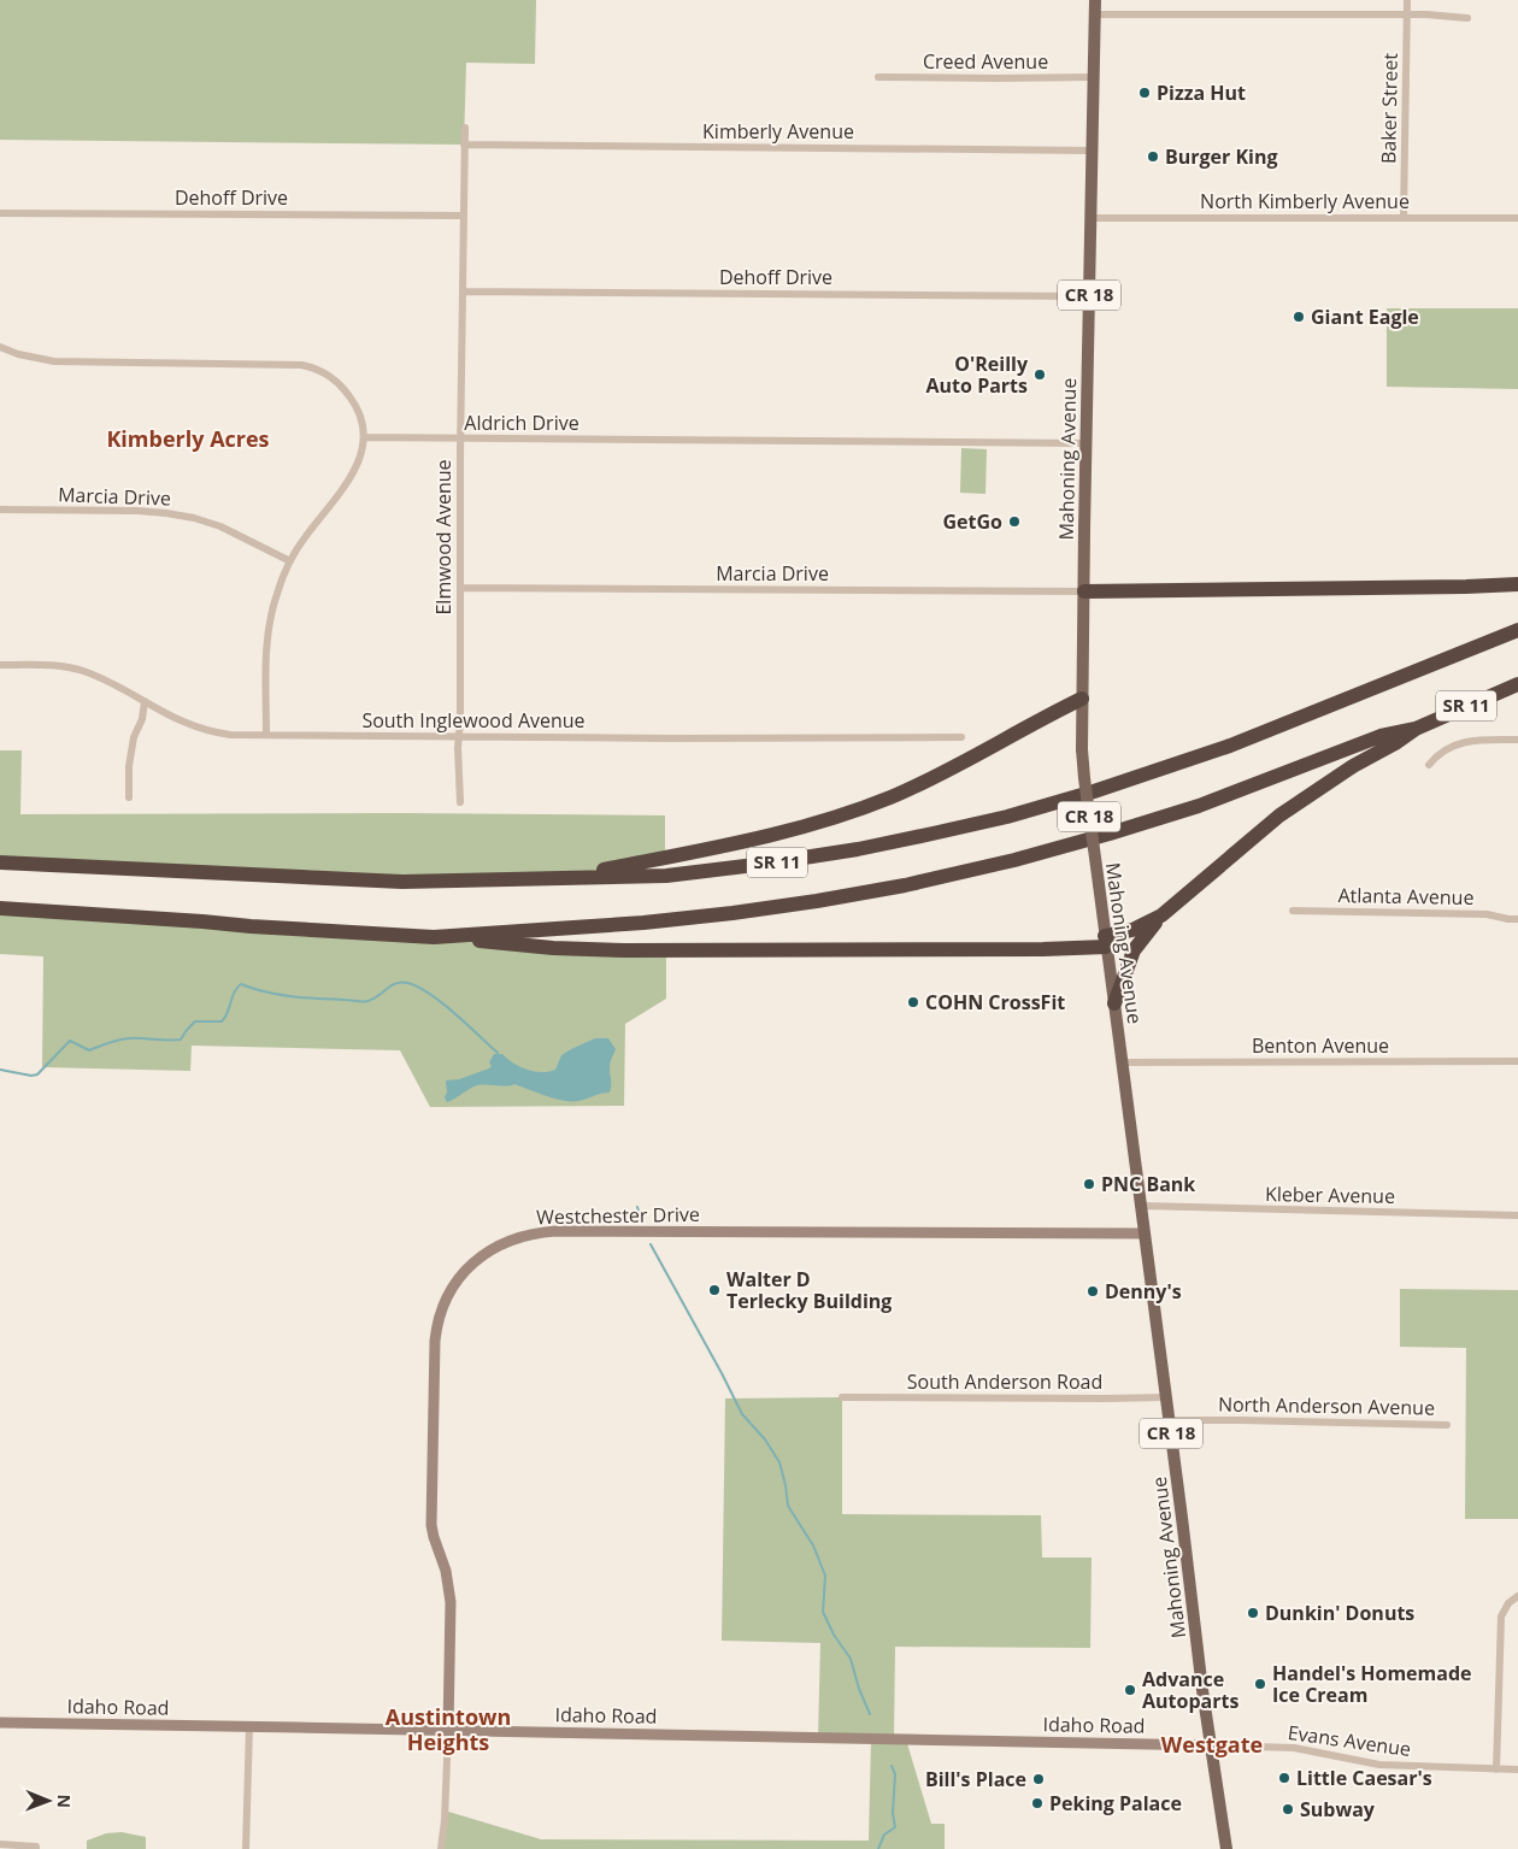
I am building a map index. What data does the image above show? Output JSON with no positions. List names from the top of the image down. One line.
{"streets":{"highway":["SR 11"],"main road":["CR 18","Mahoning Avenue"],"street":["Creed Avenue","Baker Street","Kimberly Avenue","Dehoff Drive","North Kimberly Avenue","Aldrich Drive","Marcia Drive","Elmwood Avenue","South Inglewood Avenue","Atlanta Avenue","Benton Avenue","Kleber Avenue","Westchester Drive","South Anderson Road","North Anderson Avenue","Idaho Road","Evans Avenue"]},"crossings":[["Creed Avenue","Mahoning Avenue"],["Baker Street","North Kimberly Avenue"],["Kimberly Avenue","Mahoning Avenue"],["Kimberly Avenue","Elmwood Avenue"],["Dehoff Drive","Mahoning Avenue"],["Dehoff Drive","Elmwood Avenue"],["North Kimberly Avenue","Mahoning Avenue"],["Aldrich Drive","Mahoning Avenue"],["Aldrich Drive","Elmwood Avenue"],["Mahoning Avenue","Marcia Drive"],["Mahoning Avenue","Benton Avenue"],["Mahoning Avenue","Kleber Avenue"],["Mahoning Avenue","Westchester Drive"],["Mahoning Avenue","South Anderson Road"],["Mahoning Avenue","North Anderson Avenue"],["Mahoning Avenue","Idaho Road"],["Mahoning Avenue","Evans Avenue"],["Marcia Drive","Elmwood Avenue"],["Elmwood Avenue","South Inglewood Avenue"],["Westchester Drive","Idaho Road"],["Idaho Road","Evans Avenue"]],"districts":["Kimberly Acres","Austintown Heights","Westgate"],"places":["Pizza Hut","Burger King","Giant Eagle","O'Reilly Auto Parts","GetGo","COHN CrossFit","PNC Bank","Walter D Terlecky Building","Denny's","Dunkin' Donuts","Handel's Homemade Ice Cream","Advance Autoparts","Little Caesar's","Bill's Place","Peking Palace","Subway"],"north":"right"}
